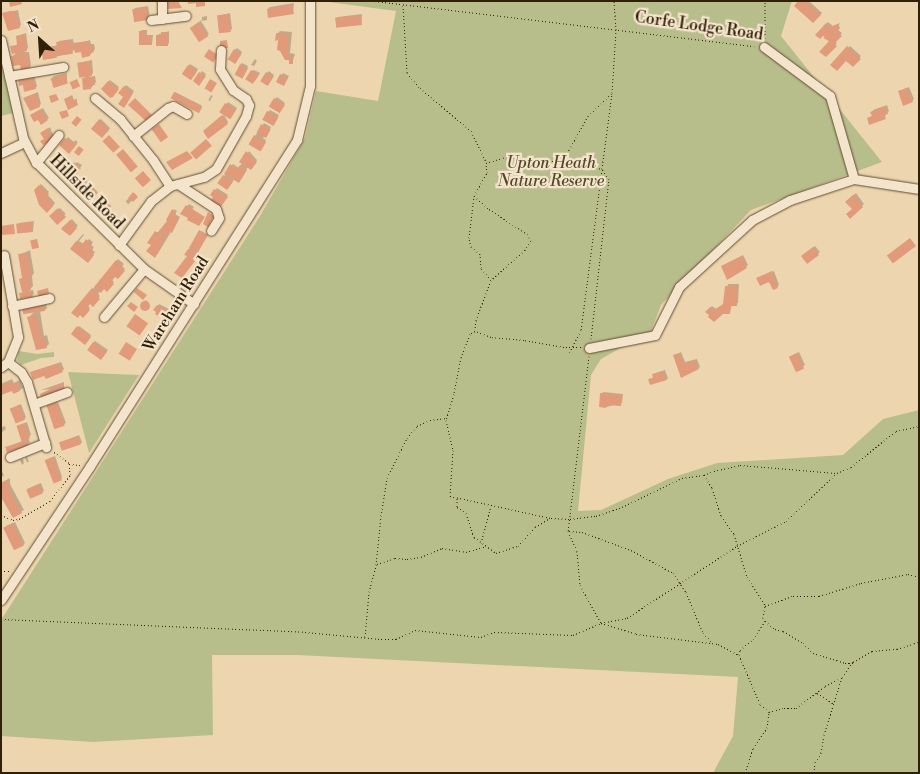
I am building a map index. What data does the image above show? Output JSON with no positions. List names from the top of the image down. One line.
{"streets":{"street":["Corfe Lodge Road","Hillside Road","Wareham Road"]},"crossings":[["Hillside Road","Wareham Road"]],"parks":["Upton Heath Nature Reserve"],"north":"top left"}
